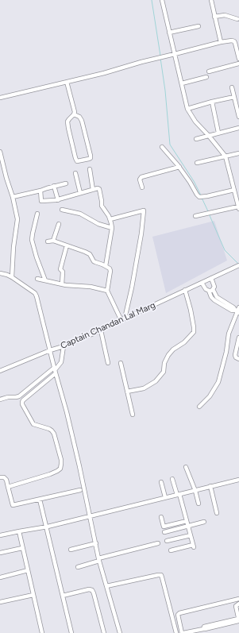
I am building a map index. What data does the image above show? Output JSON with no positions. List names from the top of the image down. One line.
{"streets":{"street":["Captain Chandan Lal Marg"]}}
